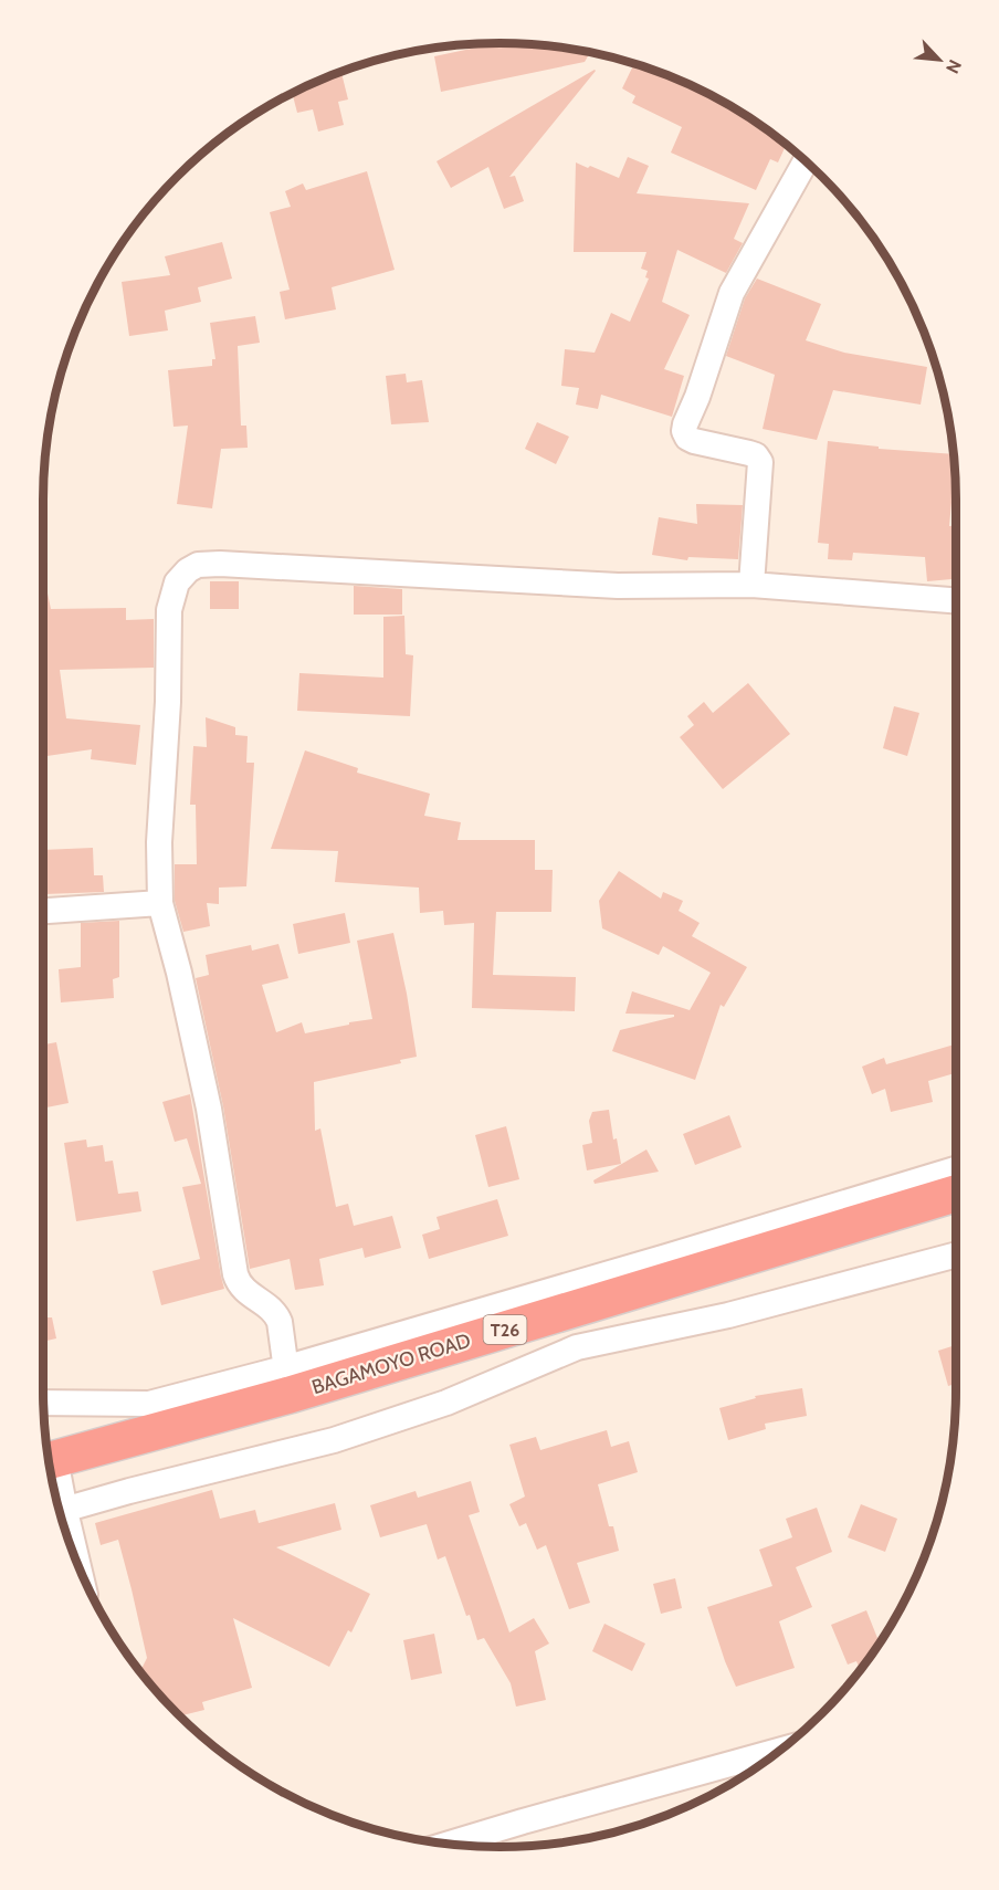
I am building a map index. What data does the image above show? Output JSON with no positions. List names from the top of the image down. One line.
{"streets":{"highway":["T26","BAGAMOYO ROAD"]},"north":"bottom right"}
